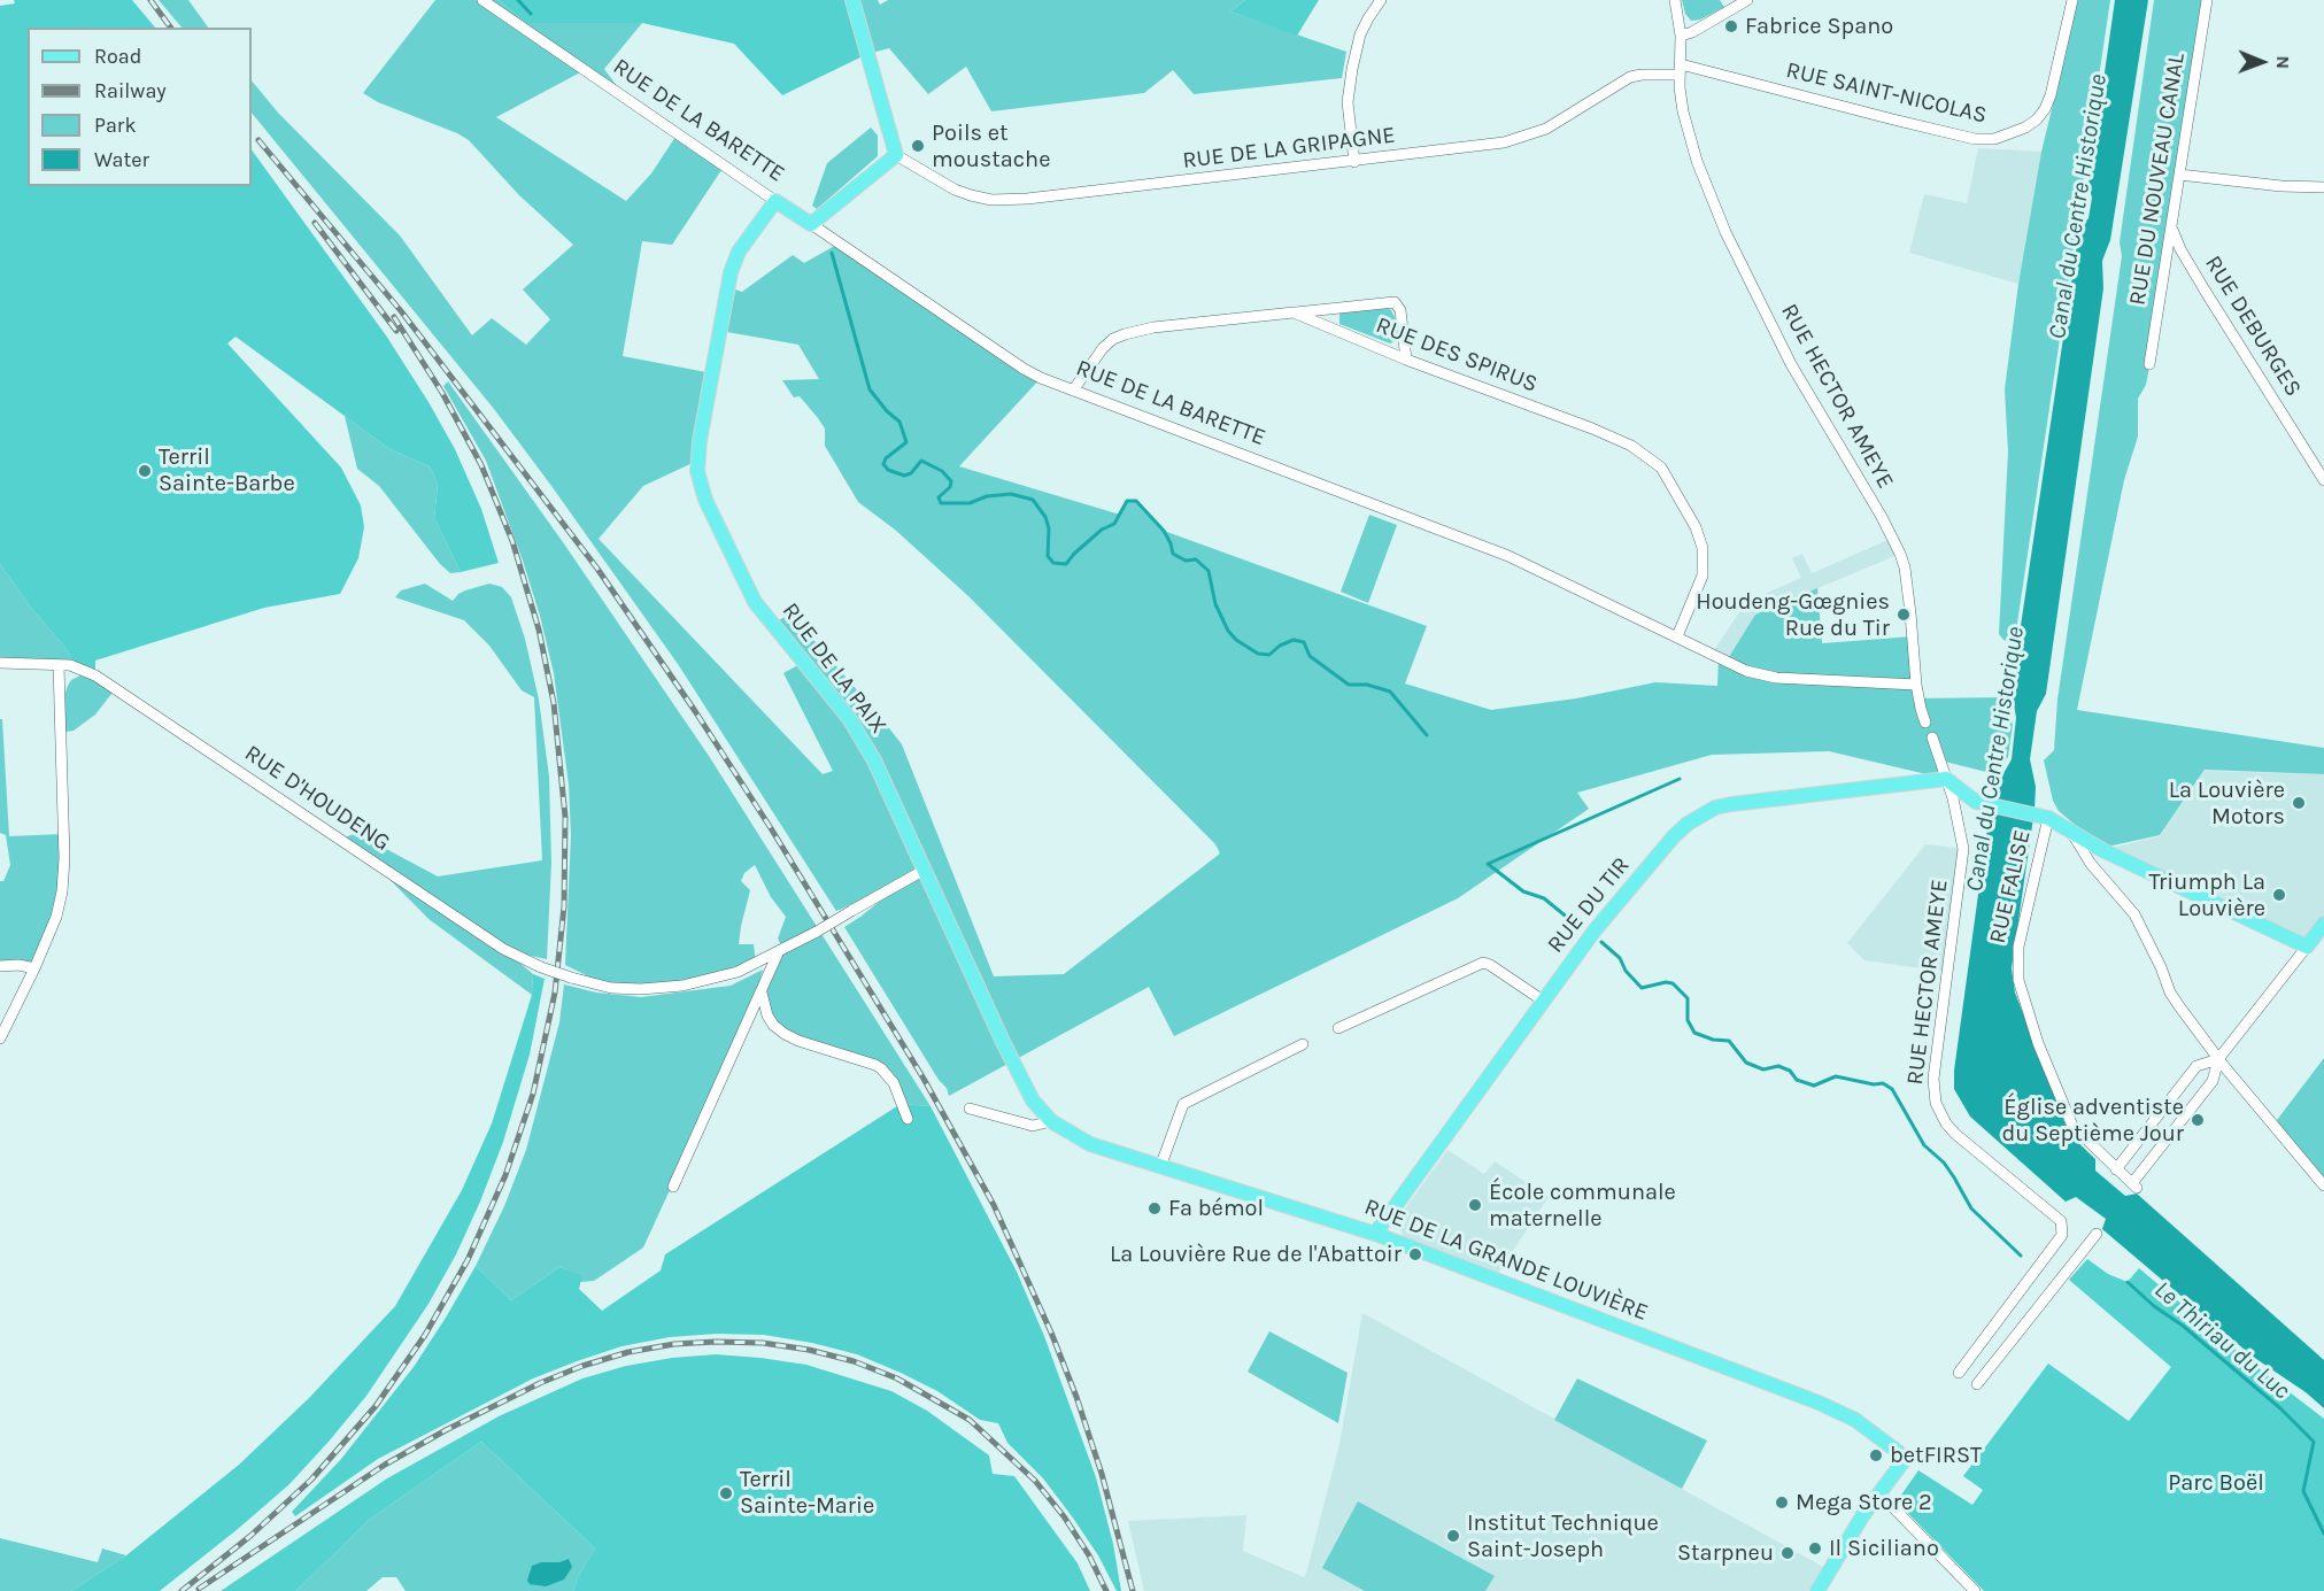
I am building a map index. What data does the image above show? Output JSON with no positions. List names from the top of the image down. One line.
{"streets":{"main road":["RUE DE LA BARETTE","RUE DE LA PAIX","RUE FALISE","RUE DU TIR","RUE DE LA GRANDE LOUVIÈRE"],"street":["RUE SAINT-NICOLAS","RUE DE LA GRIPAGNE","RUE DU NOUVEAU CANAL","RUE DEBURGES","RUE DES SPIRUS","RUE HECTOR AMEYE","RUE D'HOUDENG"]},"crossings":[["RUE SAINT-NICOLAS","RUE DE LA GRIPAGNE"],["RUE SAINT-NICOLAS","RUE HECTOR AMEYE"],["RUE DE LA BARETTE","RUE DES SPIRUS"],["RUE DE LA BARETTE","RUE HECTOR AMEYE"],["RUE DE LA BARETTE","RUE DE LA PAIX"],["RUE DE LA GRIPAGNE","RUE HECTOR AMEYE"],["RUE DU NOUVEAU CANAL","RUE DEBURGES"],["RUE HECTOR AMEYE","RUE DU TIR"],["RUE DE LA PAIX","RUE D'HOUDENG"],["RUE DE LA PAIX","RUE DE LA GRANDE LOUVIÈRE"],["RUE DU TIR","RUE DE LA GRANDE LOUVIÈRE"]],"water":["Canal du Centre Historique","Le Thiriau du Luc"],"parks":["Parc Boël"],"places":["Fabrice Spano","Poils et moustache","Terril Sainte-Barbe","Houdeng-Gœgnies Rue du Tir","La Louvière Motors","Triumph La Louvière","Église adventiste du Septième Jour","École communale maternelle","Fa bémol","La Louvière Rue de l'Abattoir","betFIRST","Terril Sainte-Marie","Mega Store 2","Institut Technique Saint-Joseph","Il Siciliano","Starpneu"],"legend":["Road","Railway","Park","Water"],"north":"right"}
